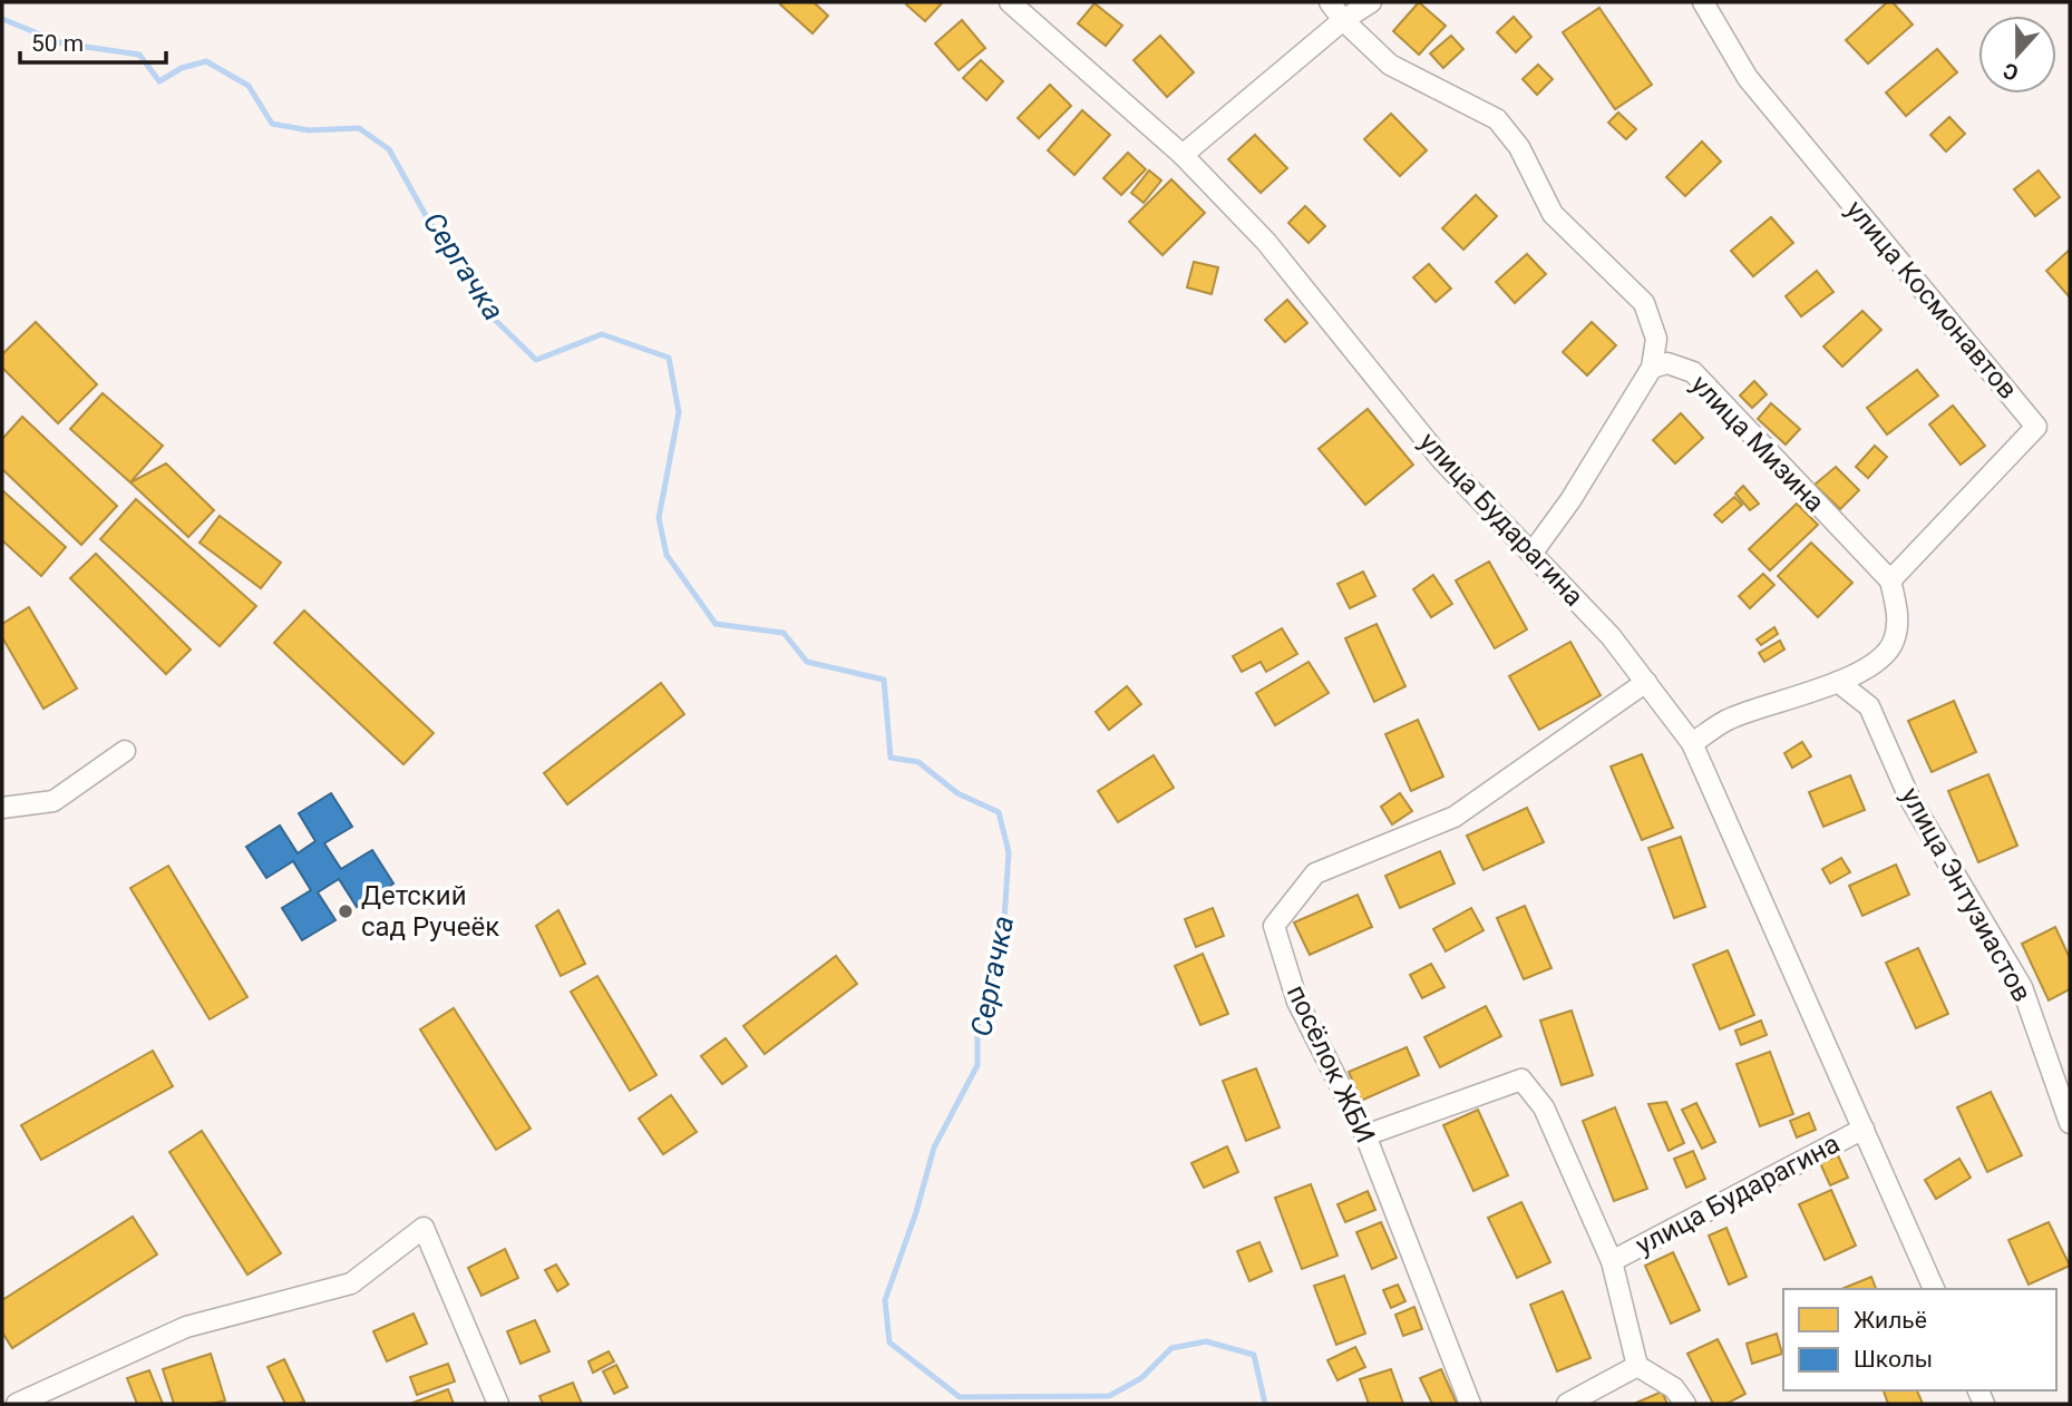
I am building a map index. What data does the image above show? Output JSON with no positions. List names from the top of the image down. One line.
{"streets":{"street":["улица Космонавтов","улица Мизина","улица Бударагина","улица Энтузиастов","посёлок ЖБИ"]},"crossings":[["улица Космонавтов","улица Мизина"],["улица Бударагина","посёлок ЖБИ"]],"water":["Сергачка"],"places":["Детский сад Ручеёк"],"legend":["Жильё","Школы"],"scale_bar":"50 m","north":"bottom"}
